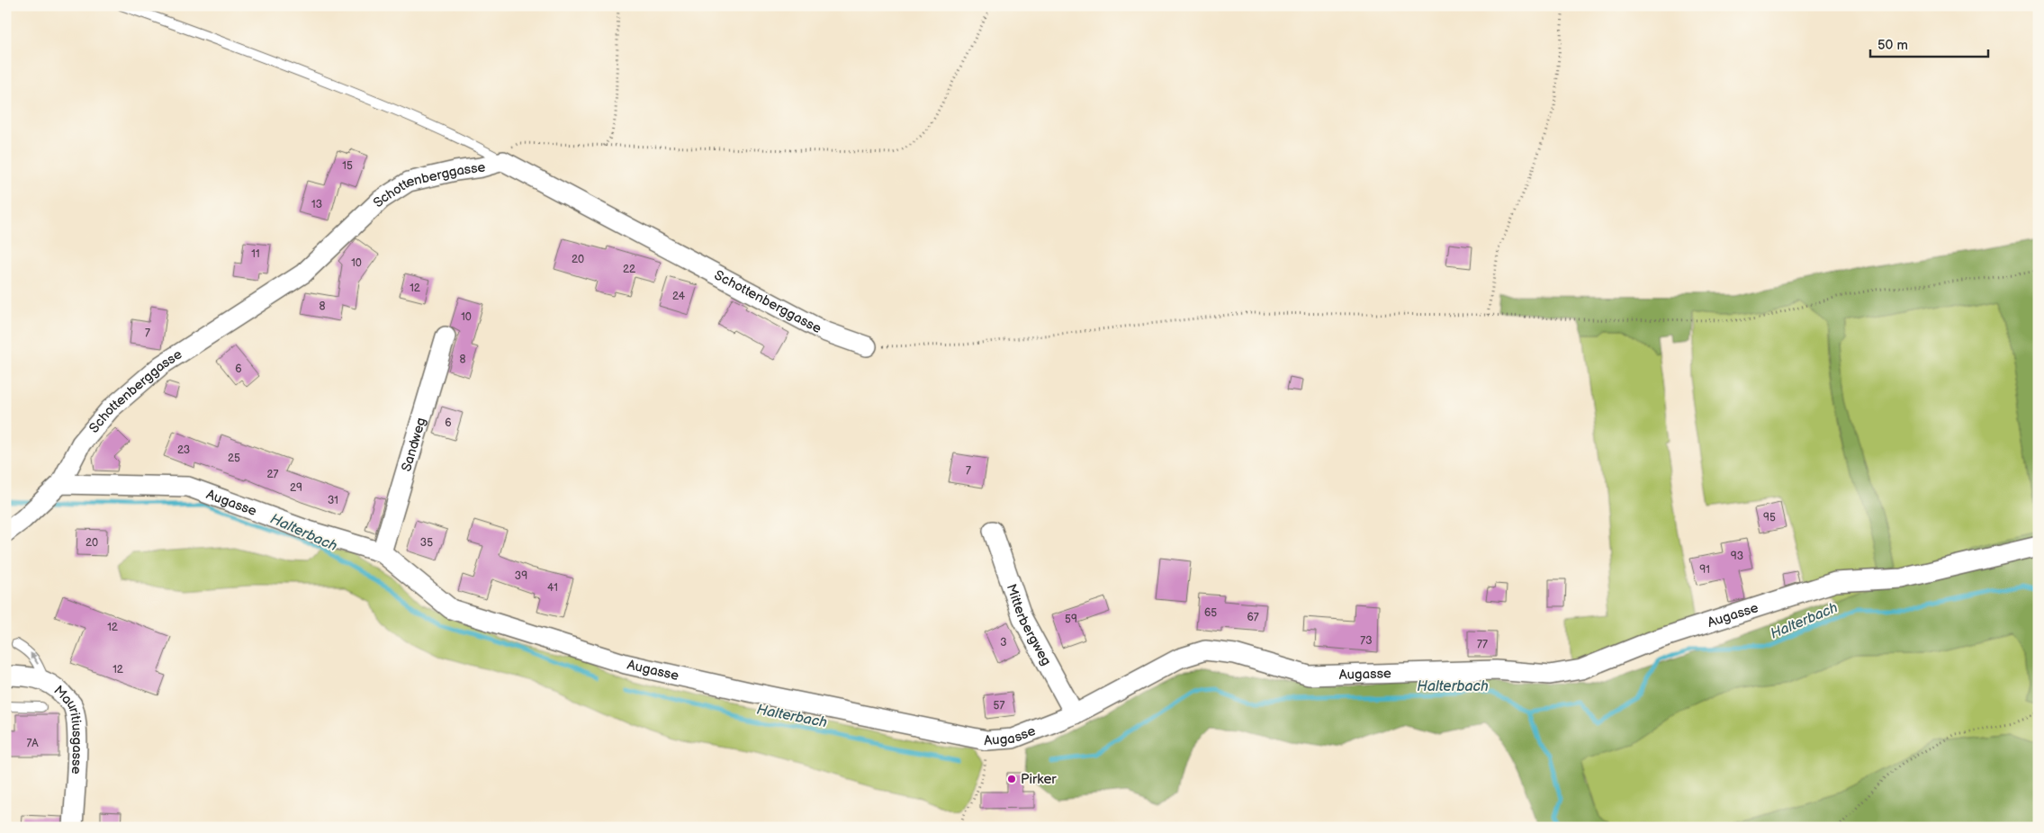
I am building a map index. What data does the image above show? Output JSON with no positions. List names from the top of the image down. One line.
{"streets":{"street":["Schottenberggasse","Sandweg","Augasse","Mitterbergweg","Mauritiusgasse"]},"crossings":[["Schottenberggasse","Augasse"],["Sandweg","Augasse"],["Augasse","Mitterbergweg"]],"water":["Halterbach"],"places":["Pirker"],"house_numbers":["15","13","11","20","10","22","12","24","8","10","7","8","6","6","23","25","7","27","29","31","95","20","35","93","91","39","41","65","67","59","12","73","3","77","12","57","7A"],"scale_bar":"50 m"}
